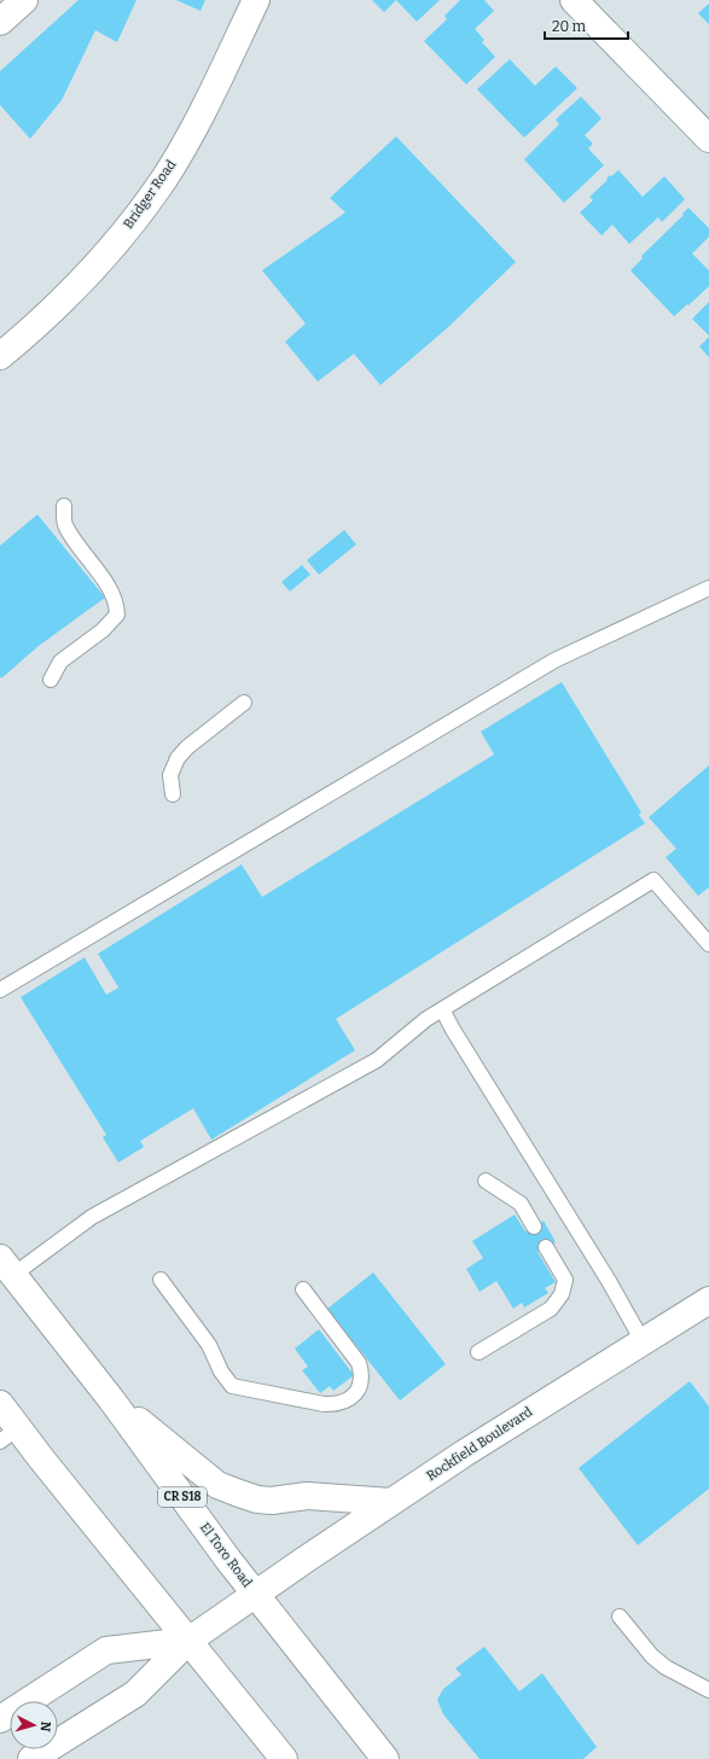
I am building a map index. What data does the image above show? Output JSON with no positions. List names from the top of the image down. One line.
{"streets":{"main road":["Bridger Road","Rockfield Boulevard","CR S18","El Toro Road"]},"crossings":[["Rockfield Boulevard","El Toro Road"]],"scale_bar":"20 m","north":"right"}
